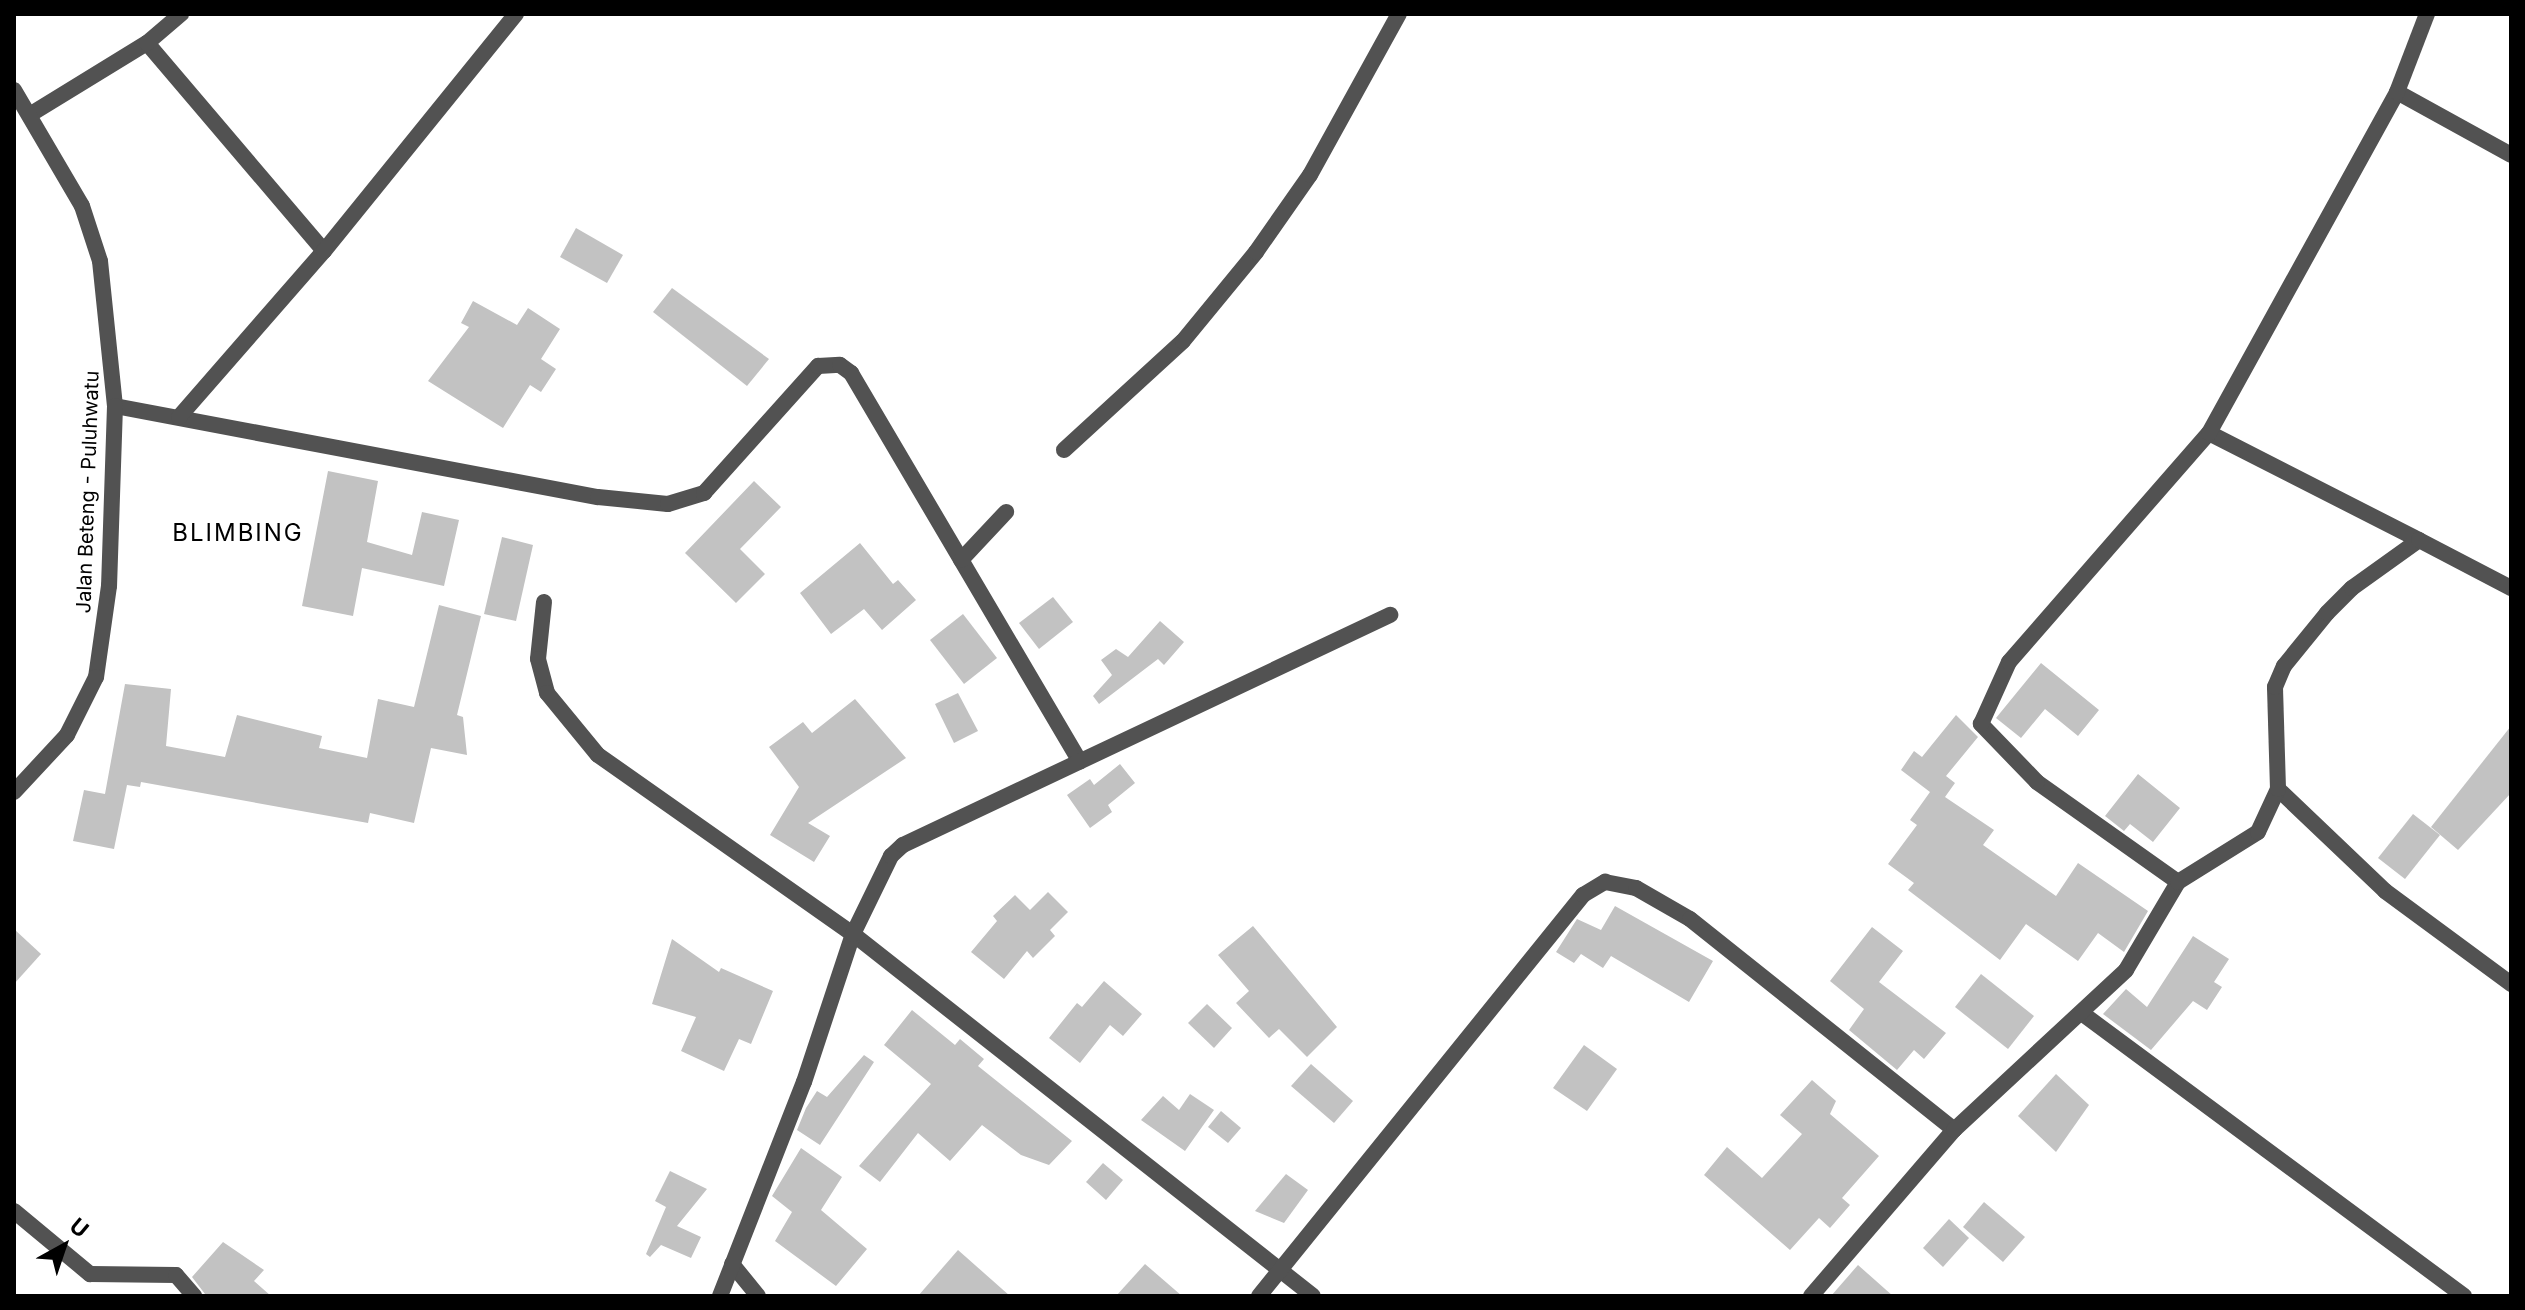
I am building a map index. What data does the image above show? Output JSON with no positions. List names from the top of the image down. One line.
{"streets":{"street":["Jalan Beteng - Puluhwatu"]},"districts":["BLIMBING"],"north":"top right"}
